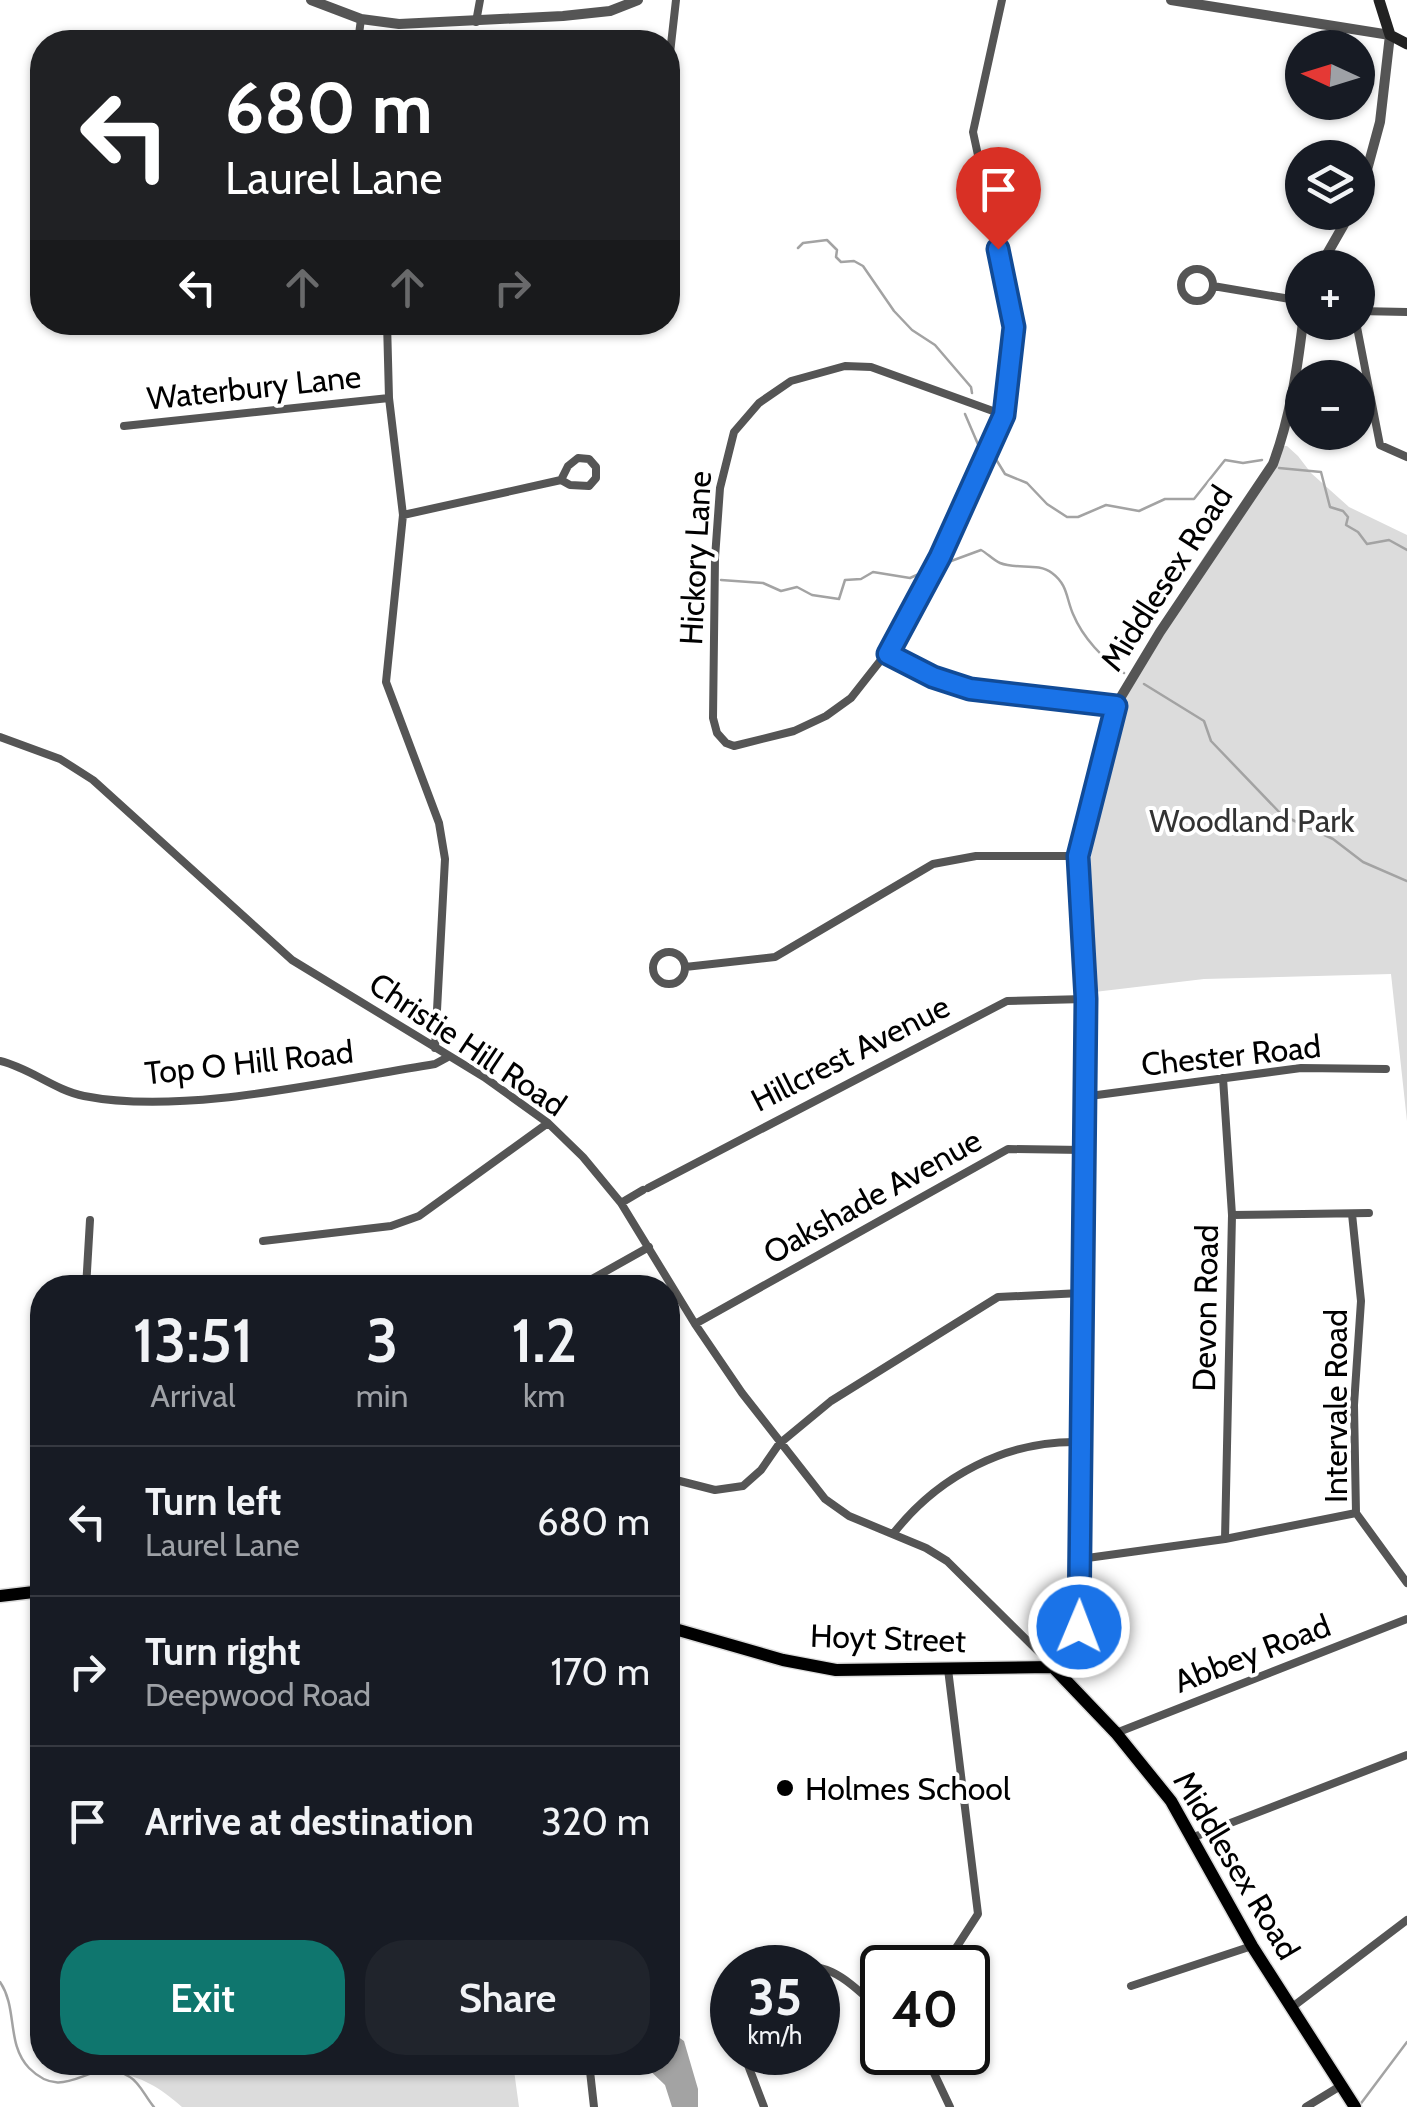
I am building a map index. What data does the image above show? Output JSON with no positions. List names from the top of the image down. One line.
{"streets":{"main road":["Middlesex Road","Hoyt Street"],"street":["Waterbury Lane","Hickory Lane","Christie Hill Road","Hillcrest Avenue","Chester Road","Top O Hill Road","Oakshade Avenue","Devon Road","Intervale Road","Abbey Road"]},"crossings":[["Middlesex Road","Christie Hill Road"],["Middlesex Road","Hillcrest Avenue"],["Middlesex Road","Chester Road"],["Middlesex Road","Oakshade Avenue"],["Middlesex Road","Hoyt Street"],["Middlesex Road","Abbey Road"],["Christie Hill Road","Hillcrest Avenue"],["Christie Hill Road","Top O Hill Road"],["Christie Hill Road","Oakshade Avenue"],["Christie Hill Road","Hoyt Street"],["Chester Road","Devon Road"]],"parks":["Woodland Park"],"places":["Holmes School"],"north":"left","page":{"map_buttons":["+","−"],"turn":["680 m","Laurel Lane"],"eta":["13:51","Arrival","3","min","1.2","km"],"list":[{"name":"Turn left","note":"Laurel Lane","value":"680 m"},{"name":"Turn right","note":"Deepwood Road","value":"170 m"},{"name":"Arrive at destination","value":"320 m"}],"buttons":["Exit","Share"],"speed":"35 km/h","limit":"40"}}
